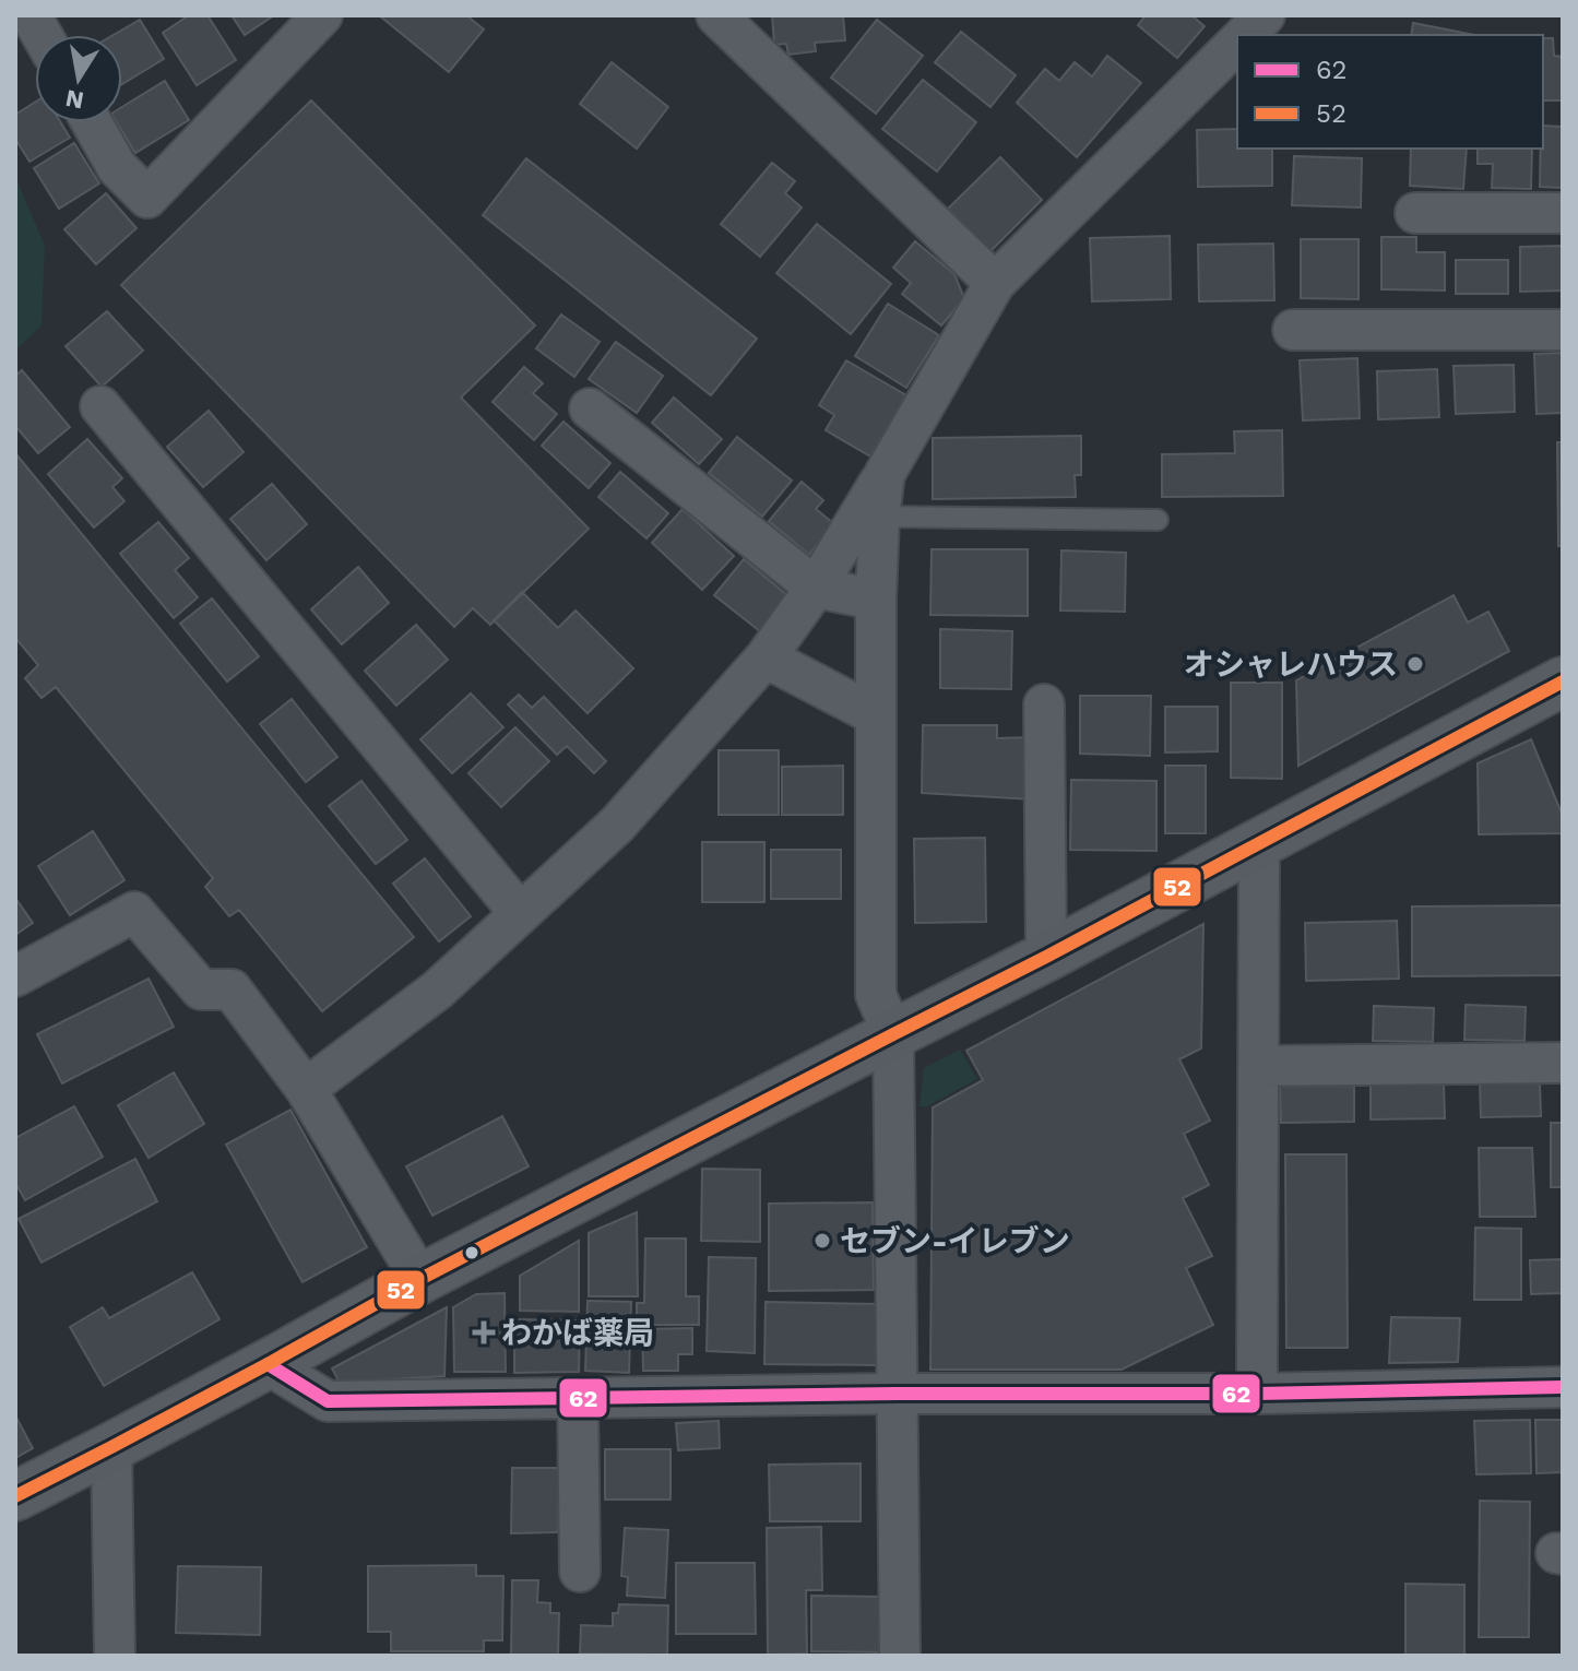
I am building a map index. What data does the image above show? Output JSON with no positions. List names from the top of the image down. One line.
{"places":{"other":["オシャレハウス","セブン-イレブン"],"health":["わかば薬局"]},"lines":["transit line 52","transit line 62"],"legend":["62","52"],"north":"bottom"}
